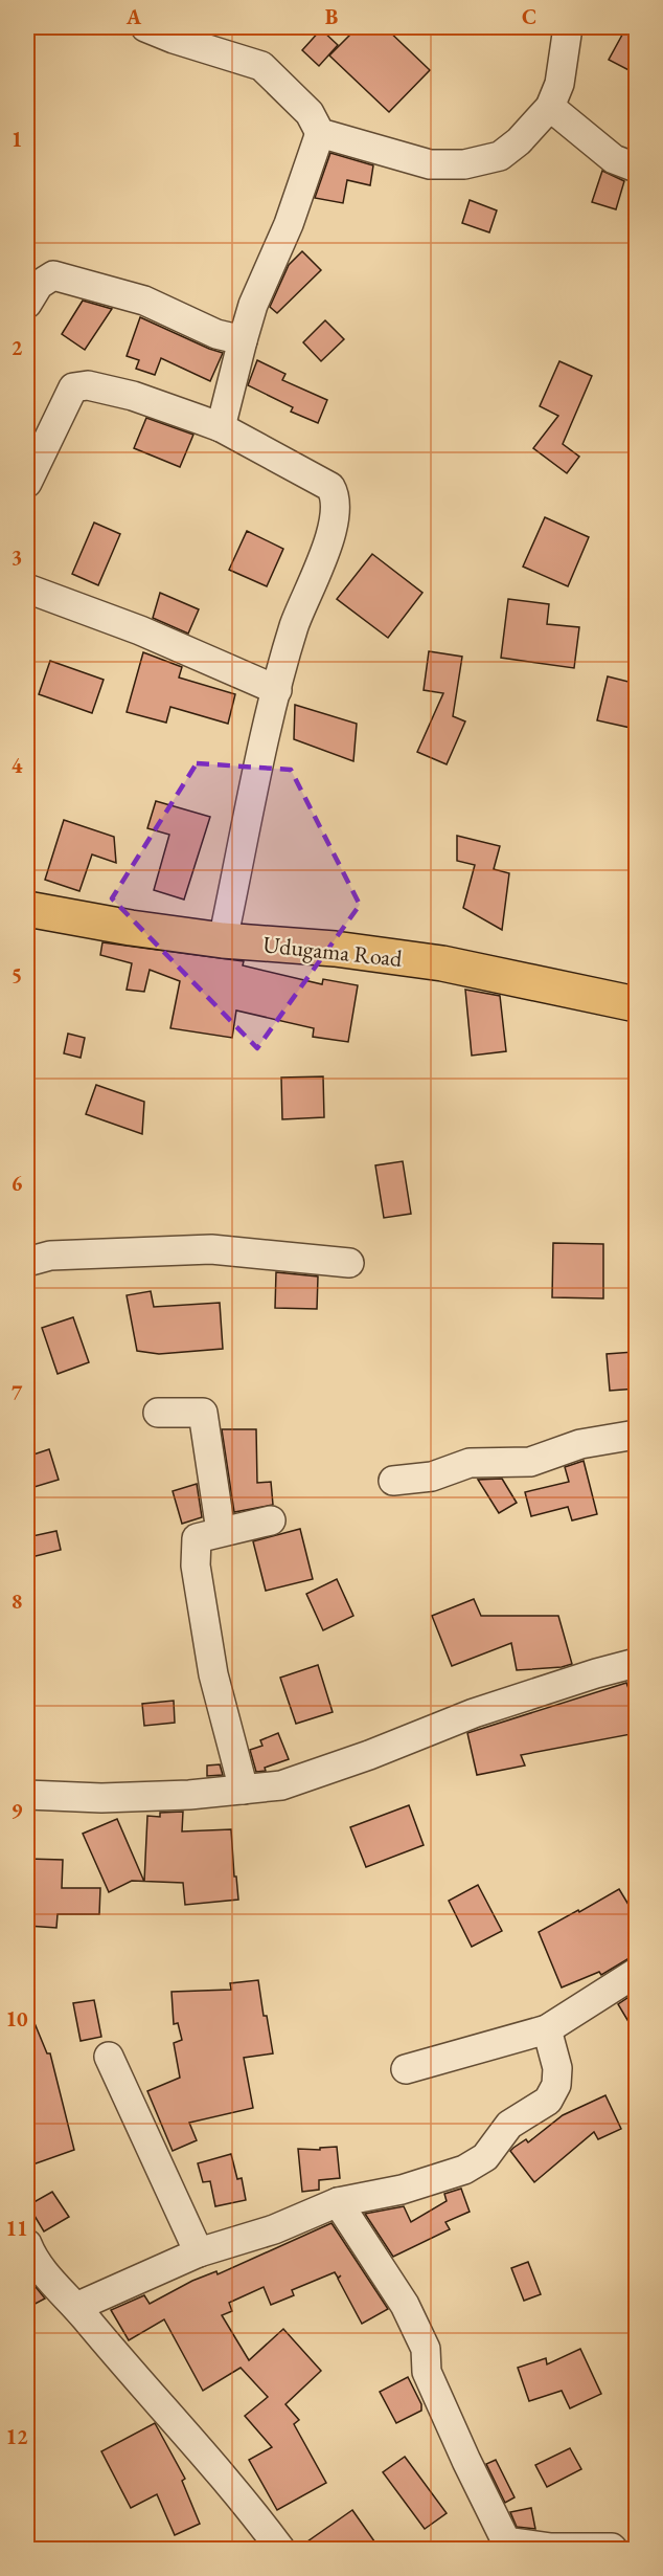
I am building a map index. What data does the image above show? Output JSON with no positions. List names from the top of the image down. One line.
{"streets":{"main road":["Udugama Road"]},"grid":{"columns":["A","B","C"],"rows":["1","2","3","4","5","6","7","8","9","10","11","12"]}}
